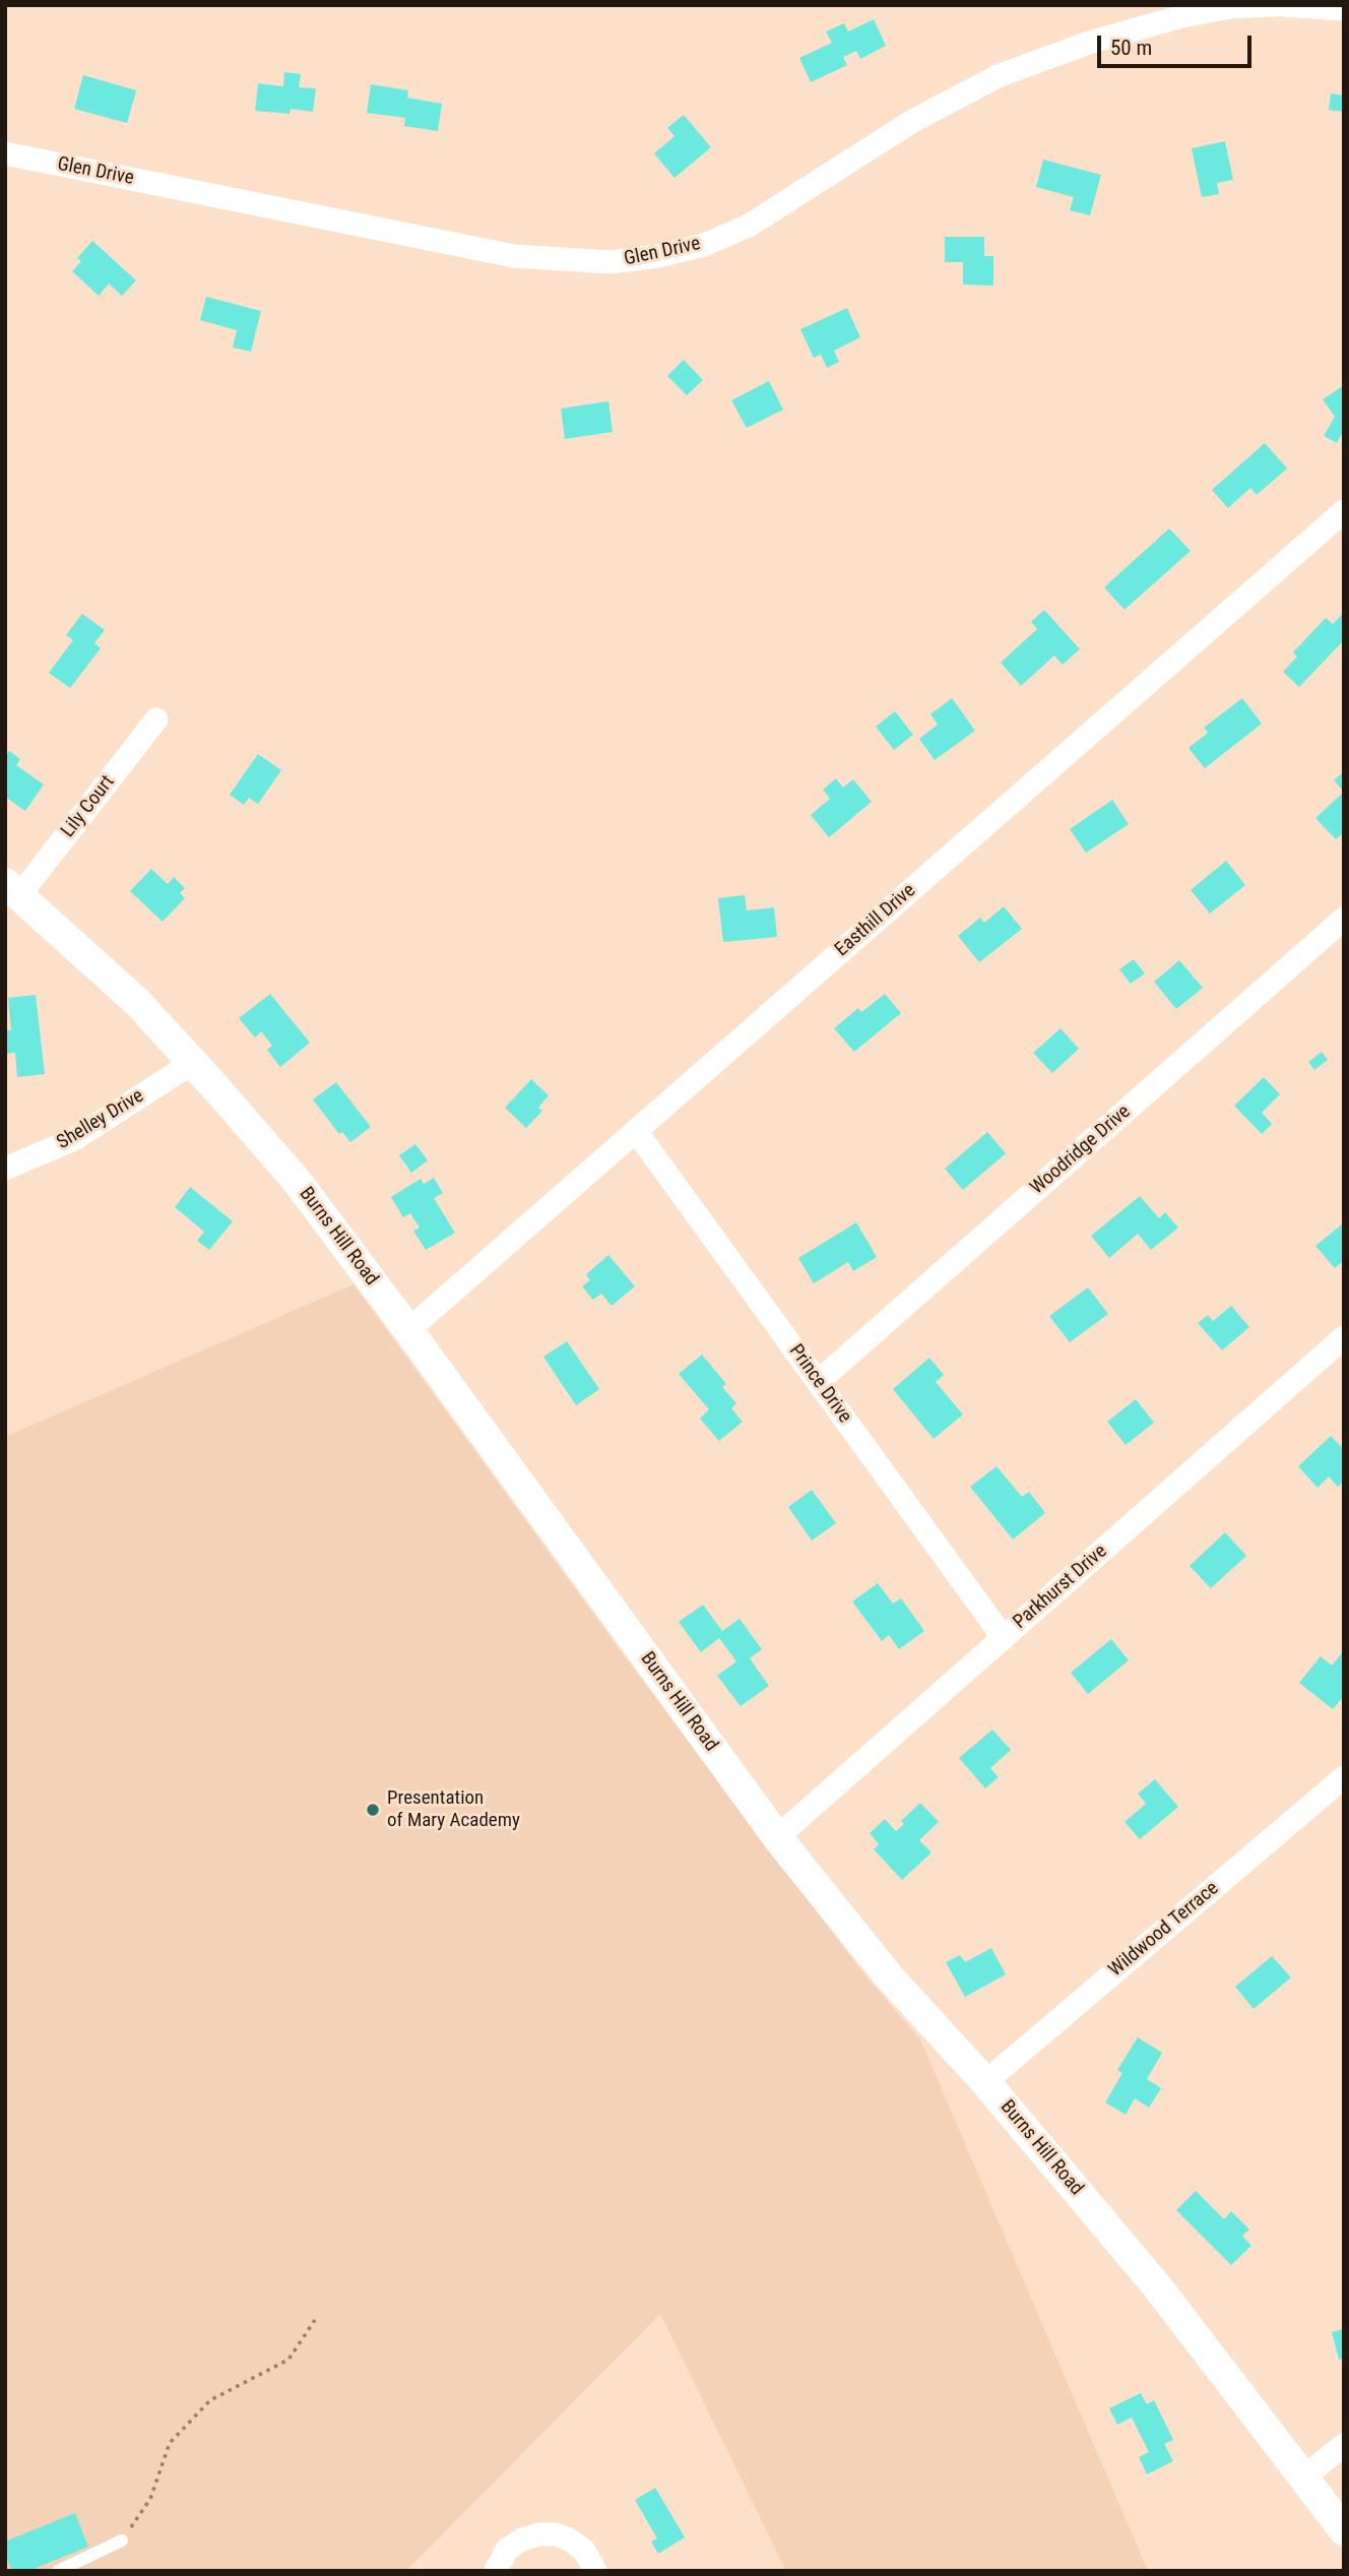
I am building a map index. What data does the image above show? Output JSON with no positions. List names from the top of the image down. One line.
{"streets":{"street":["Glen Drive","Lily Court","Easthill Drive","Shelley Drive","Woodridge Drive","Burns Hill Road","Prince Drive","Parkhurst Drive","Wildwood Terrace"]},"crossings":[["Lily Court","Burns Hill Road"],["Easthill Drive","Burns Hill Road"],["Easthill Drive","Prince Drive"],["Shelley Drive","Burns Hill Road"],["Woodridge Drive","Prince Drive"],["Burns Hill Road","Parkhurst Drive"],["Burns Hill Road","Wildwood Terrace"],["Prince Drive","Parkhurst Drive"]],"places":["Presentation of Mary Academy"],"scale_bar":"50 m"}
